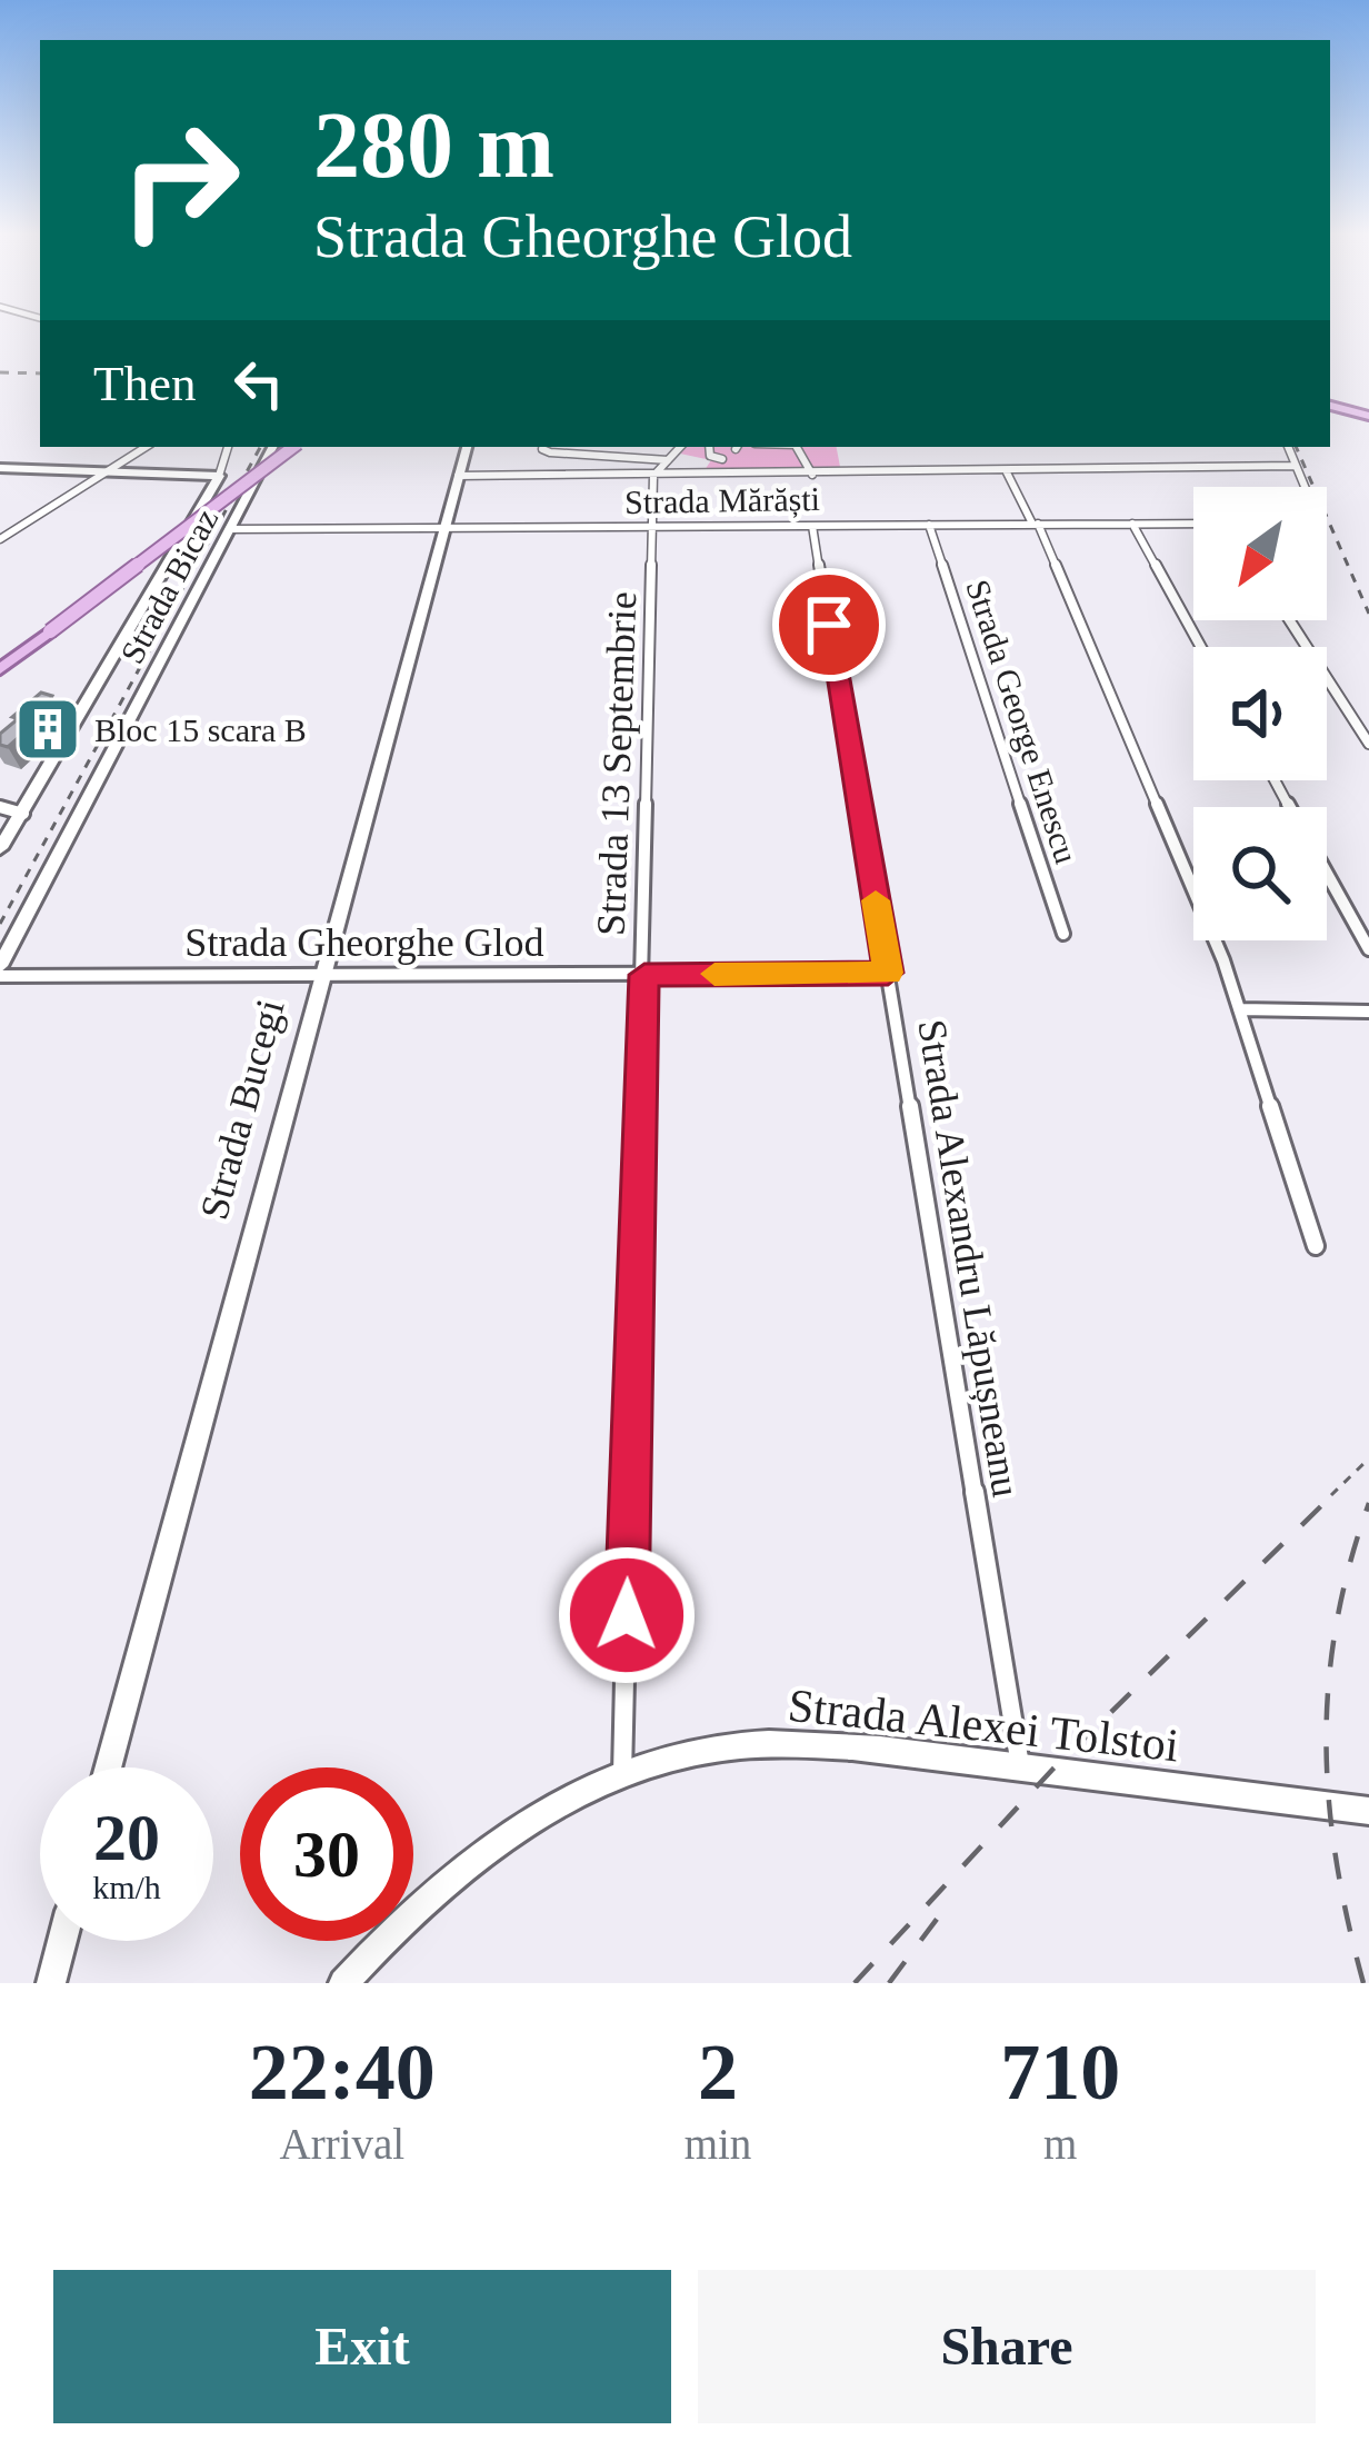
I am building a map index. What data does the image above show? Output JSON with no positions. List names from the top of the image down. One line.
{"streets":{"street":["Strada Mărăști","Strada Bicaz","Strada George Enescu","Strada 13 Septembrie","Strada Gheorghe Glod","Strada Bucegi","Strada Alexandru Lăpușneanu","Strada Alexei Tolstoi"]},"crossings":[["Strada Mărăști","Strada Bicaz"],["Strada Mărăști","Strada George Enescu"],["Strada Mărăști","Strada 13 Septembrie"],["Strada Mărăști","Strada Bucegi"],["Strada Mărăști","Strada Alexandru Lăpușneanu"],["Strada 13 Septembrie","Strada Gheorghe Glod"],["Strada 13 Septembrie","Strada Alexei Tolstoi"],["Strada Gheorghe Glod","Strada Bucegi"],["Strada Gheorghe Glod","Strada Alexandru Lăpușneanu"],["Strada Alexandru Lăpușneanu","Strada Alexei Tolstoi"]],"places":{"building":["Bloc 15 scara B"]},"north":"bottom left","page":{"turn":["280 m","Strada Gheorghe Glod"],"then":"Then","speed":"20 km/h","limit":"30","eta":["22:40","Arrival","2","min","710","m"],"buttons":["Exit","Share"]}}
